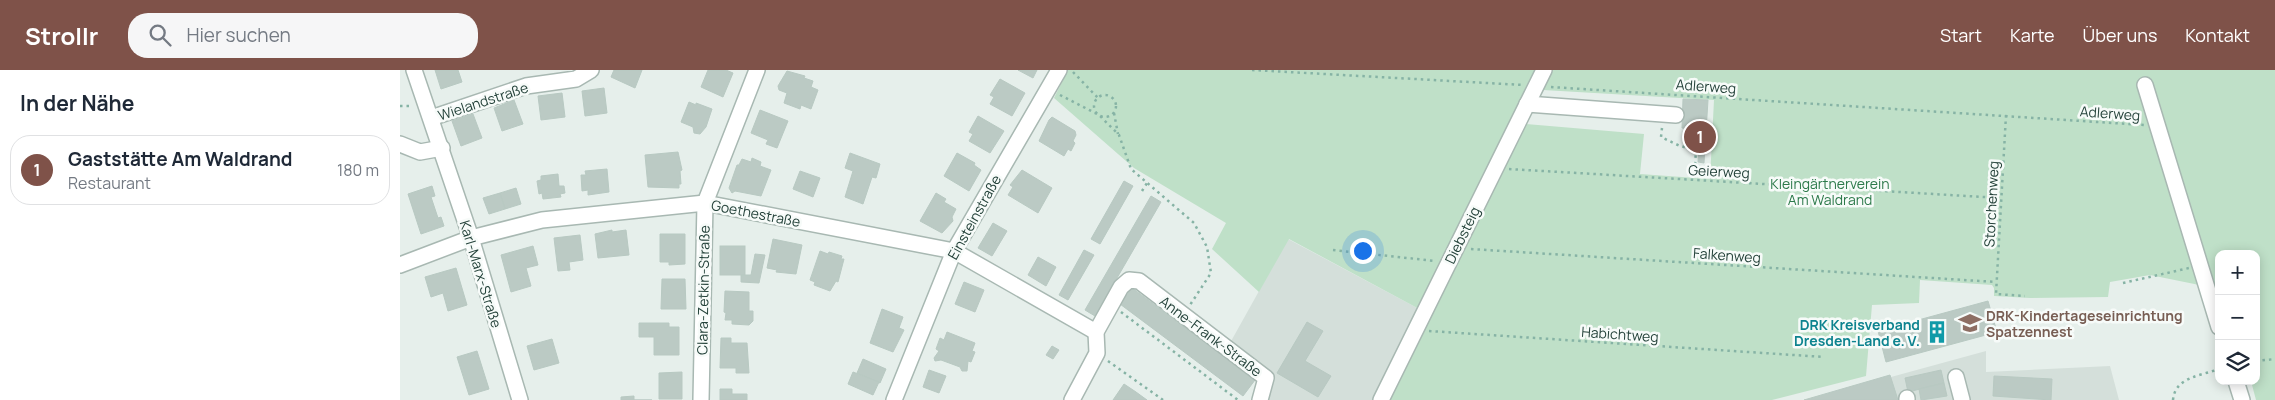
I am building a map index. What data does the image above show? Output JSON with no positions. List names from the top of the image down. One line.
{"streets":{"street":["Wielandstraße","Goethestraße","Einsteinstraße","Diebsteig","Karl-Marx-Straße","Clara-Zetkin-Straße","Anne-Frank-Straße"],"path":["Adlerweg","Geierweg","Storchenweg","Falkenweg","Habichtweg"]},"crossings":[["Adlerweg","Storchenweg"],["Adlerweg","Diebsteig"],["Wielandstraße","Karl-Marx-Straße"],["Geierweg","Storchenweg"],["Geierweg","Diebsteig"],["Storchenweg","Falkenweg"],["Goethestraße","Einsteinstraße"],["Goethestraße","Karl-Marx-Straße"],["Goethestraße","Clara-Zetkin-Straße"],["Diebsteig","Falkenweg"],["Diebsteig","Habichtweg"]],"parks":["Kleingärtnerverein Am Waldrand"],"places":{"school or university":["DRK-Kindertageseinrichtung Spatzennest"],"building":["DRK Kreisverband Dresden-Land e. V."]},"page":{"header":"Strollr","search":"Hier suchen","nav":["Start","Karte","Über uns","Kontakt"],"heading":"In der Nähe","pins":"1","list":[{"mark":"1","name":"Gaststätte Am Waldrand","note":"Restaurant","value":"180 m"}],"map_buttons":["+","−"]}}
